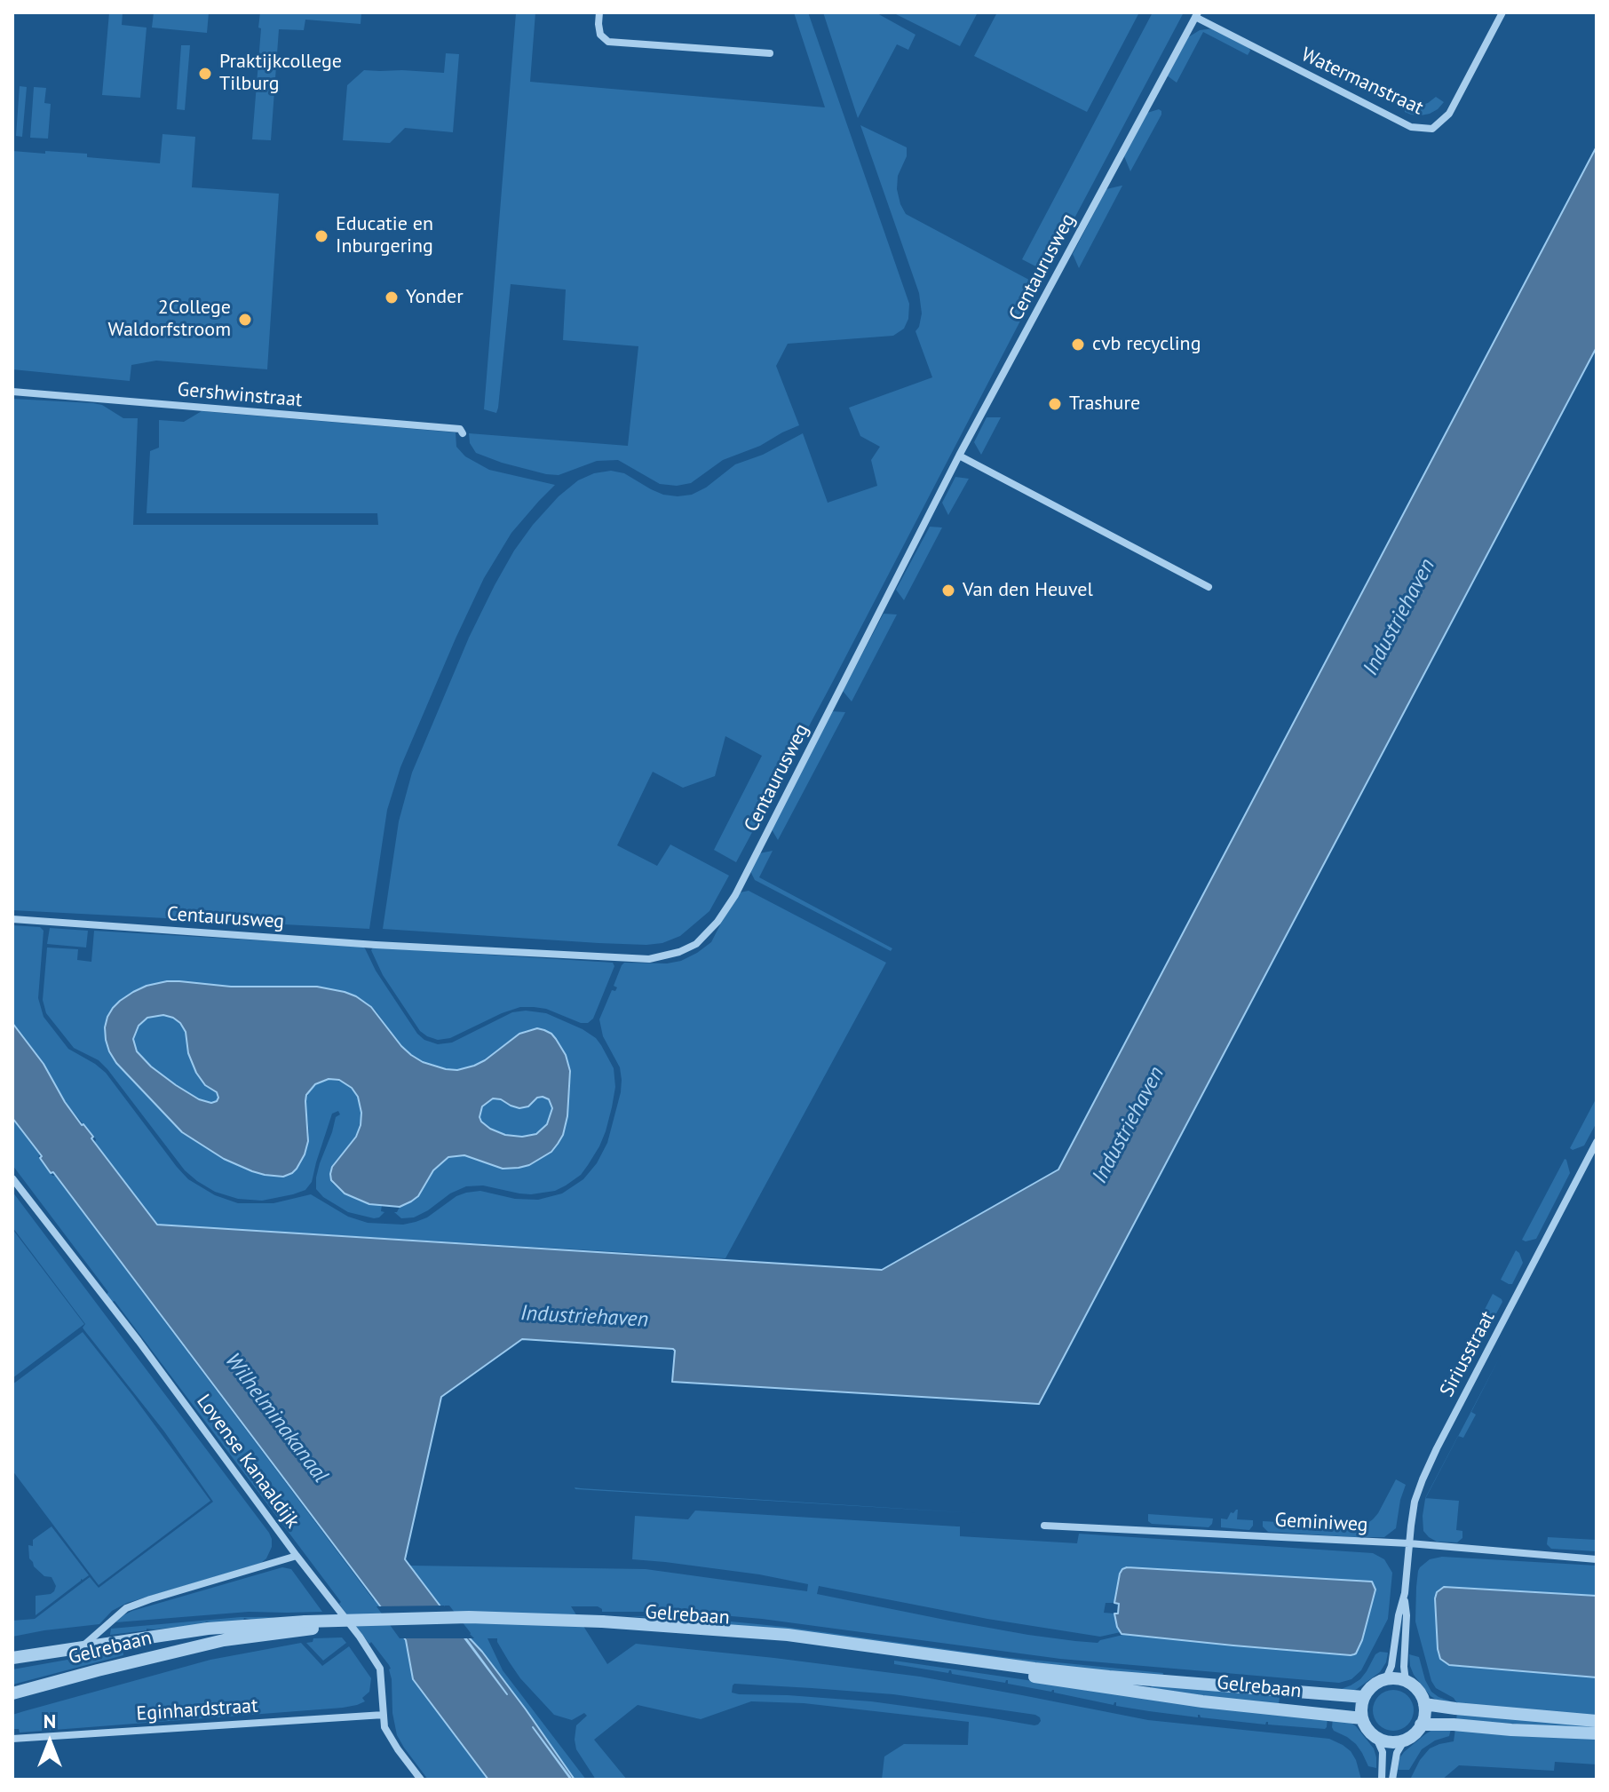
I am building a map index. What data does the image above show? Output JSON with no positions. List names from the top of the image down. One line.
{"streets":{"street":["Watermanstraat","Centaurusweg","Gershwinstraat","Siriusstraat","Lovense Kanaaldijk","Geminiweg","Gelrebaan","Eginhardstraat"]},"crossings":[["Watermanstraat","Centaurusweg"],["Siriusstraat","Geminiweg"],["Siriusstraat","Gelrebaan"],["Lovense Kanaaldijk","Eginhardstraat"]],"water":["Industriehaven","Wilhelminakanaal"],"places":["Praktijkcollege Tilburg","Educatie en Inburgering","Yonder","2College Waldorfstroom","cvb recycling","Trashure","Van den Heuvel"],"north":"top"}
